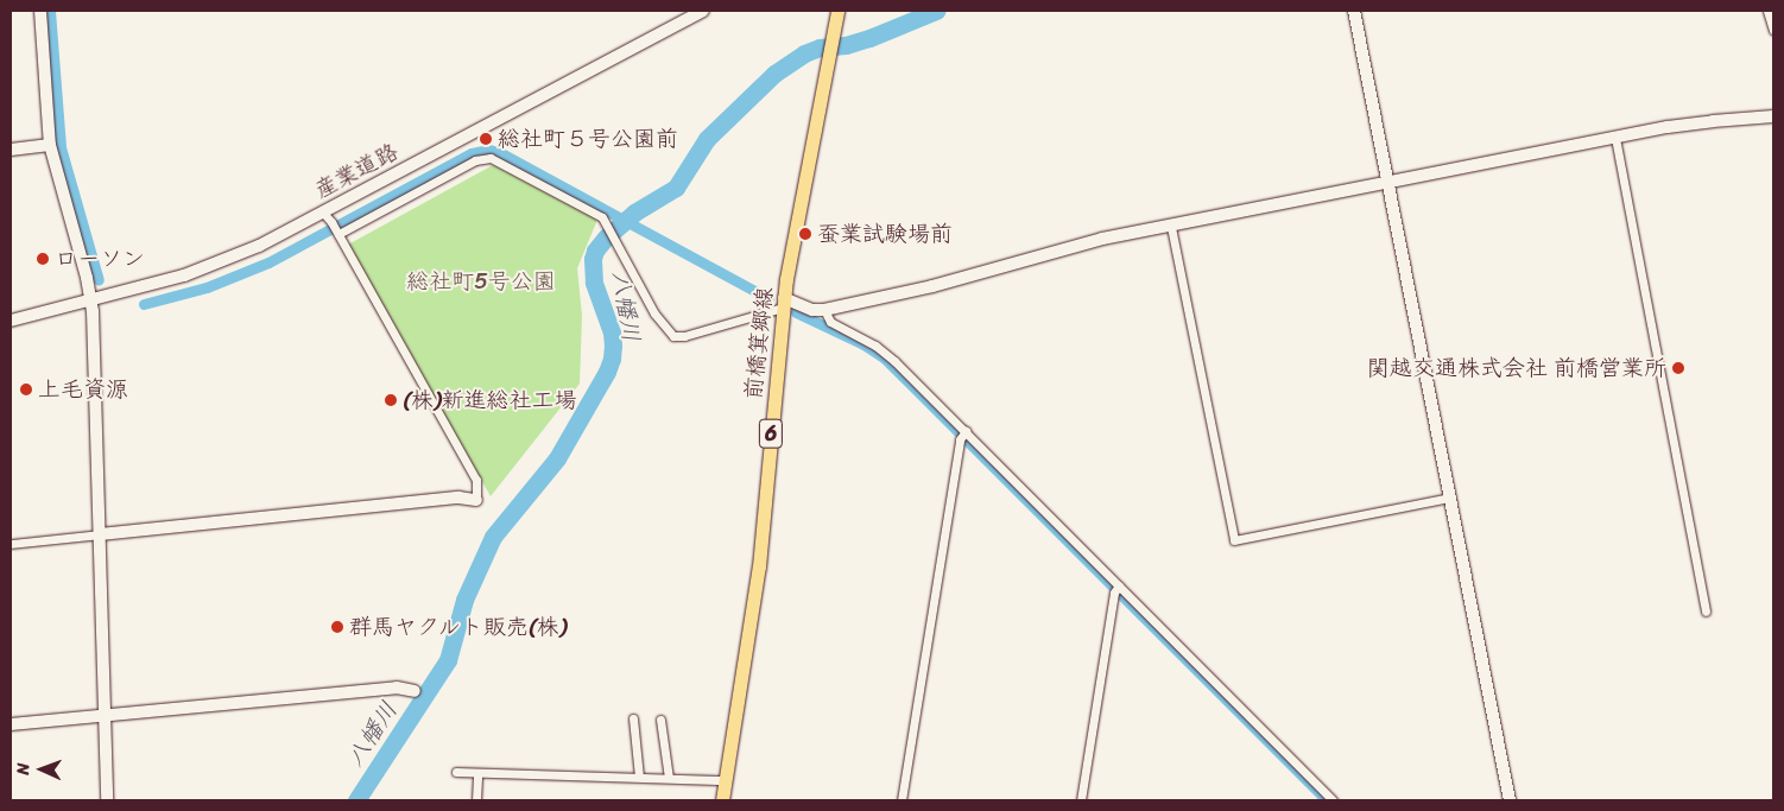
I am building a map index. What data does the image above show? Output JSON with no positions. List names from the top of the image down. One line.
{"streets":{"main road":["前橋箕郷線","6"],"street":["産業道路"]},"water":["八幡川"],"parks":["総社町5号公園"],"places":["総社町５号公園前","蚕業試験場前","ローソン","関越交通株式会社 前橋営業所","上毛資源","(株)新進総社工場","群馬ヤクルト販売(株)"],"north":"left"}
